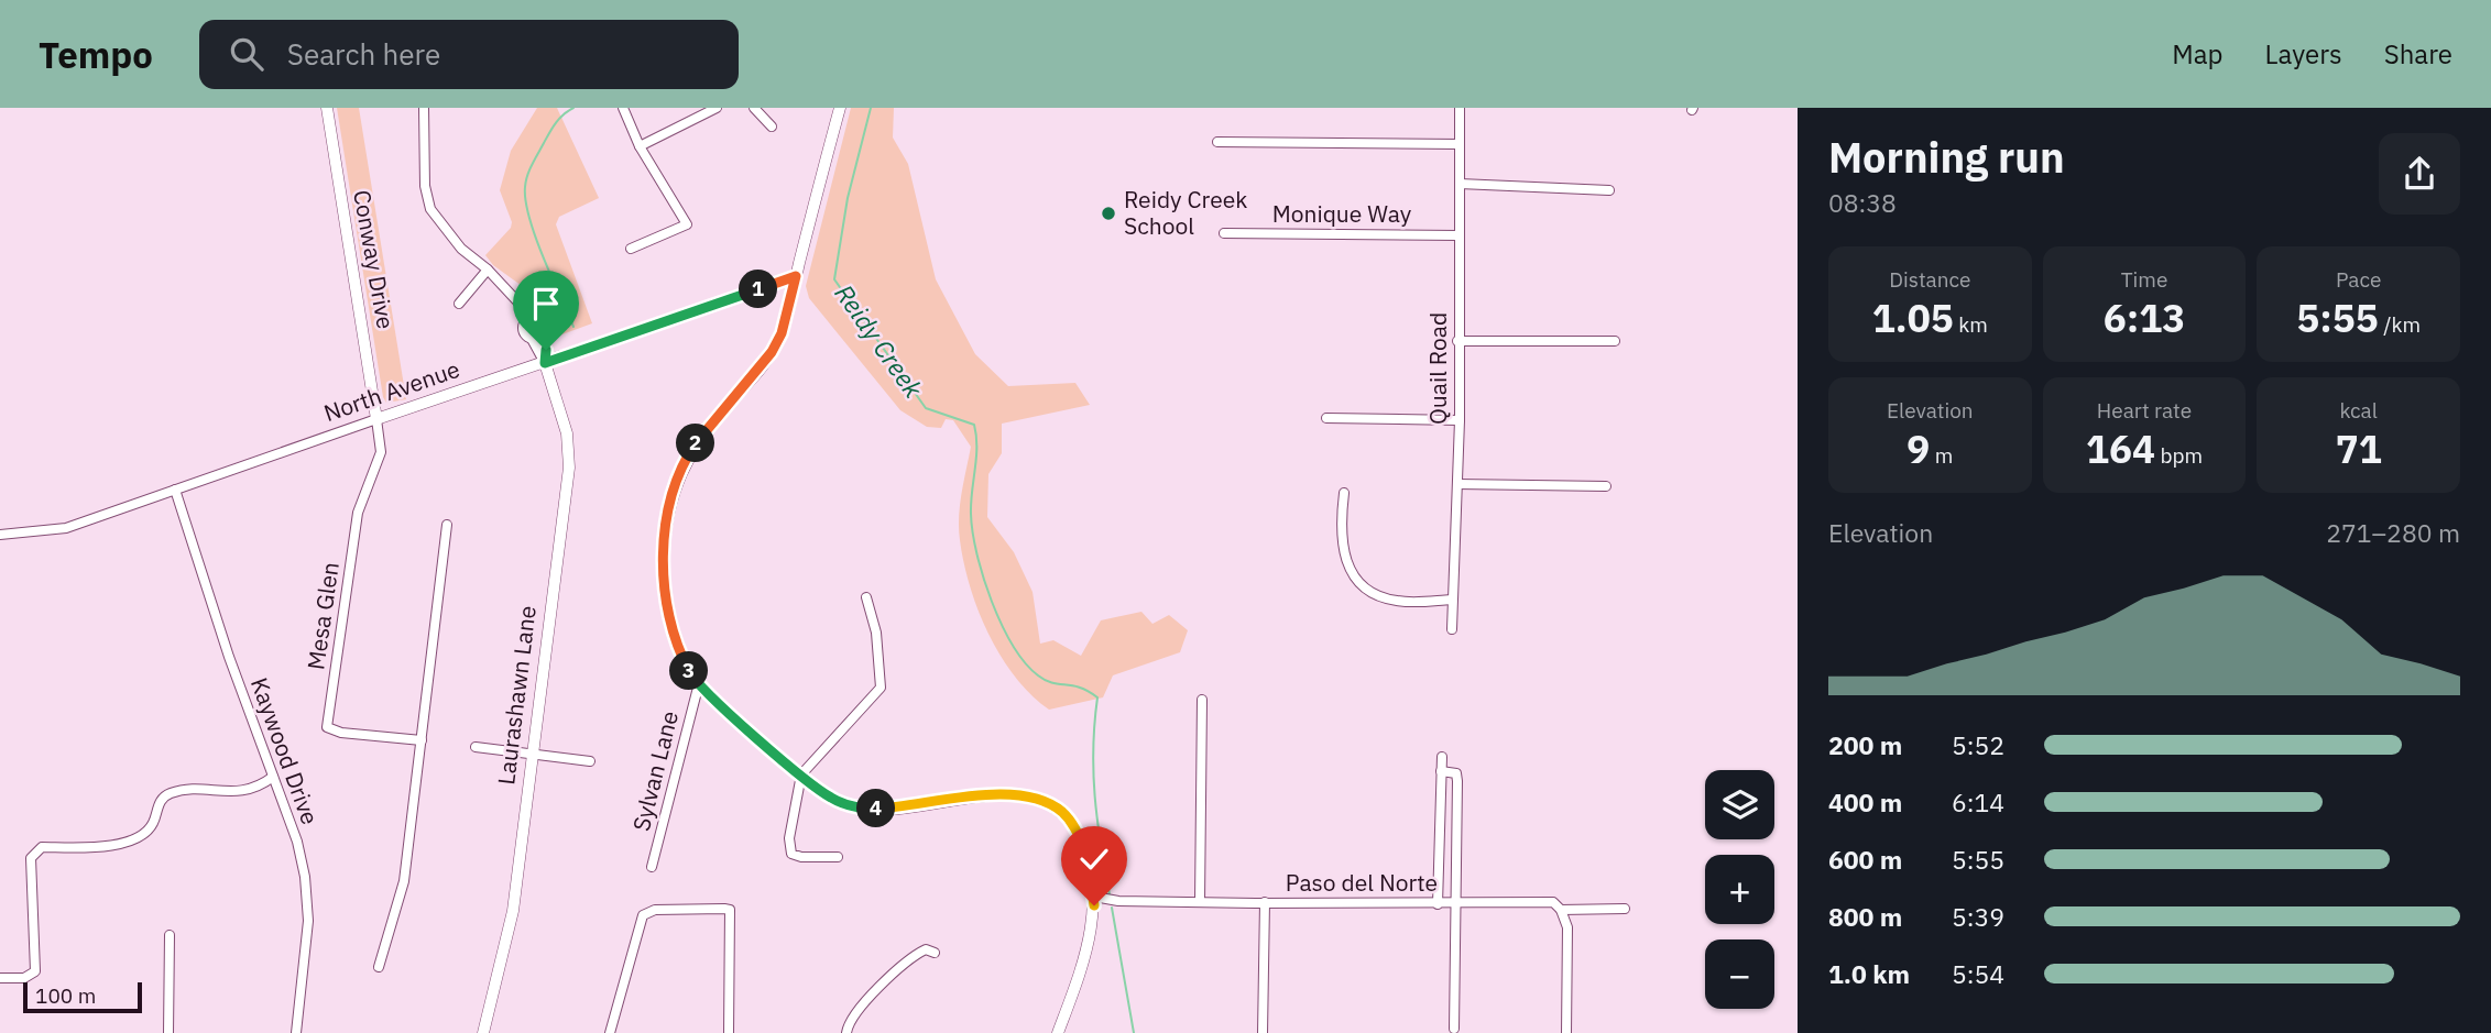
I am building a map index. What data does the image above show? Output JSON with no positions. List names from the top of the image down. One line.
{"streets":{"street":["Monique Way","Conway Drive","Quail Road","North Avenue","Mesa Glen","Laurashawn Lane","Kaywood Drive","Sylvan Lane","Paso del Norte"]},"crossings":[["Monique Way","Quail Road"],["Conway Drive","North Avenue"],["Conway Drive","Mesa Glen"],["North Avenue","Mesa Glen"],["North Avenue","Laurashawn Lane"],["North Avenue","Kaywood Drive"]],"water":["Reidy Creek"],"places":["Reidy Creek School"],"scale_bar":"100 m","page":{"header":"Tempo","search":"Search here","nav":["Map","Layers","Share"],"heading":["Morning run","08:38"],"stats":[["Distance","1.05 km"],["Time","6:13"],["Pace","5:55 /km"],["Elevation","9 m"],["Heart rate","164 bpm"],["kcal","71"]],"pins":["1","2","3","4"],"chart":["Elevation","271–280 m"],"list":[{"name":"200 m","note":"5:52"},{"name":"400 m","note":"6:14"},{"name":"600 m","note":"5:55"},{"name":"800 m","note":"5:39"},{"name":"1.0 km","note":"5:54"}],"map_buttons":["+","−"],"scale":"100 m"}}
